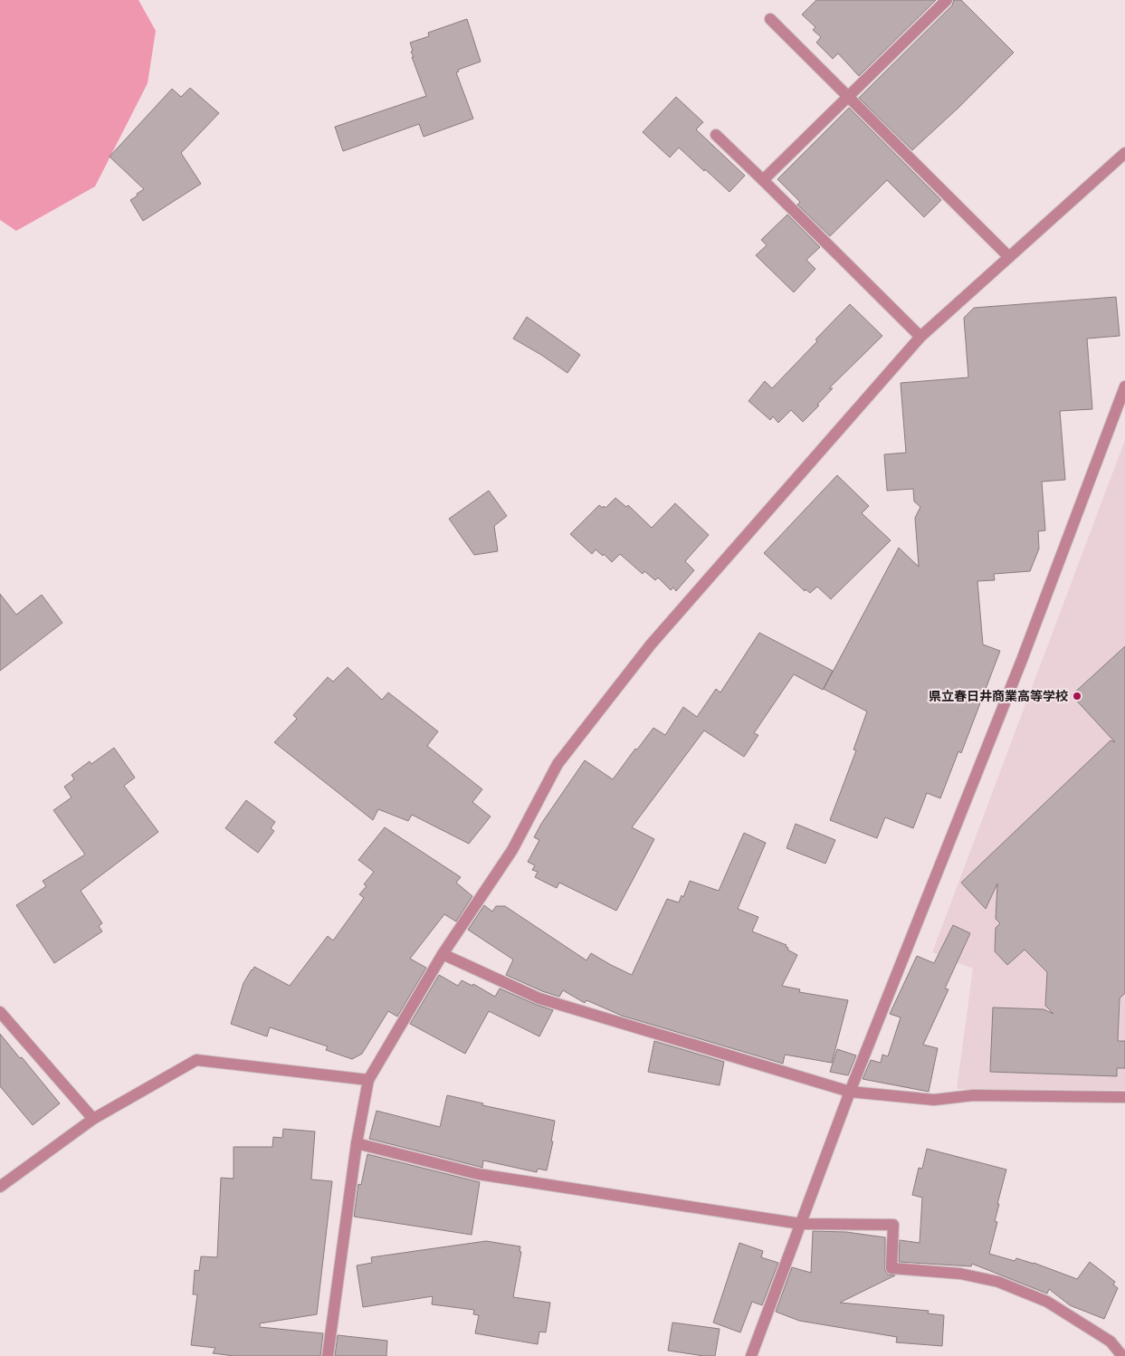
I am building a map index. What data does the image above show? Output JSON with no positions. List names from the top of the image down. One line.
{"places":["県立春日井商業高等学校"]}
